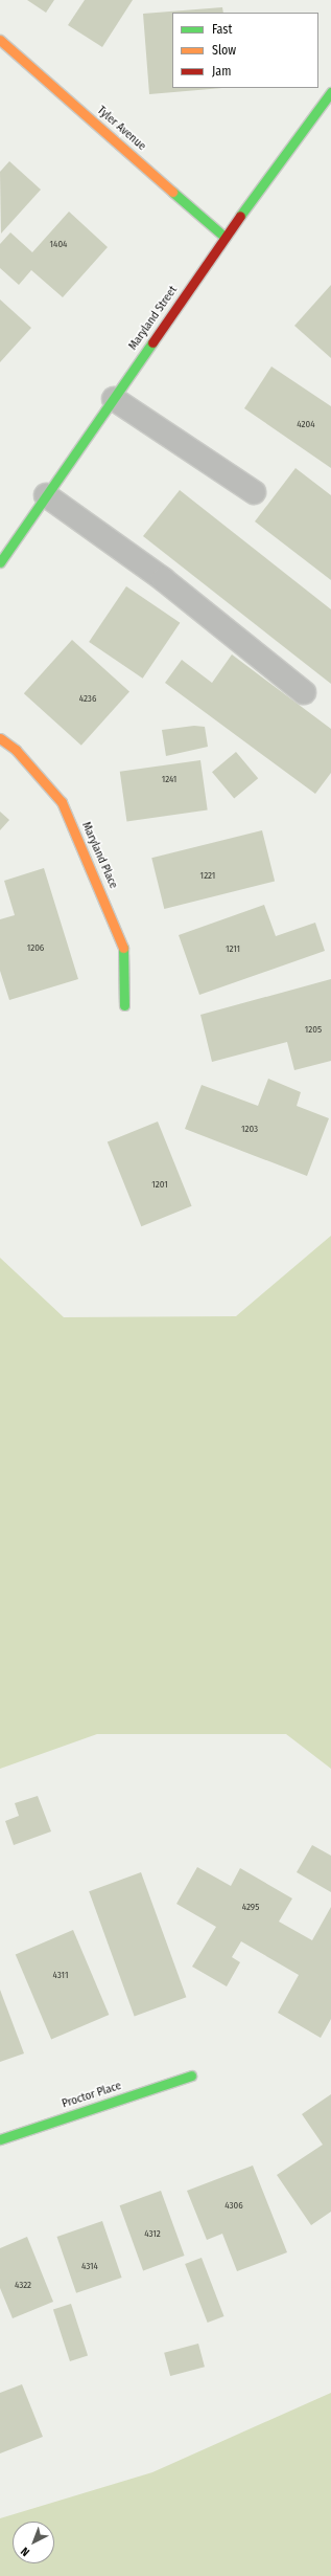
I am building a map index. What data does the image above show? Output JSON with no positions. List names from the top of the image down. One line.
{"streets":{"street":["Tyler Avenue","Maryland Street","Maryland Place","Proctor Place"]},"crossings":[["Tyler Avenue","Maryland Street"]],"house_numbers":["1404","4204","4236","1241","1221","1206","1211","1205","1203","1201","4295","4311","4306","4312","4314","4322"],"legend":["Fast","Slow","Jam"],"north":"bottom left"}
